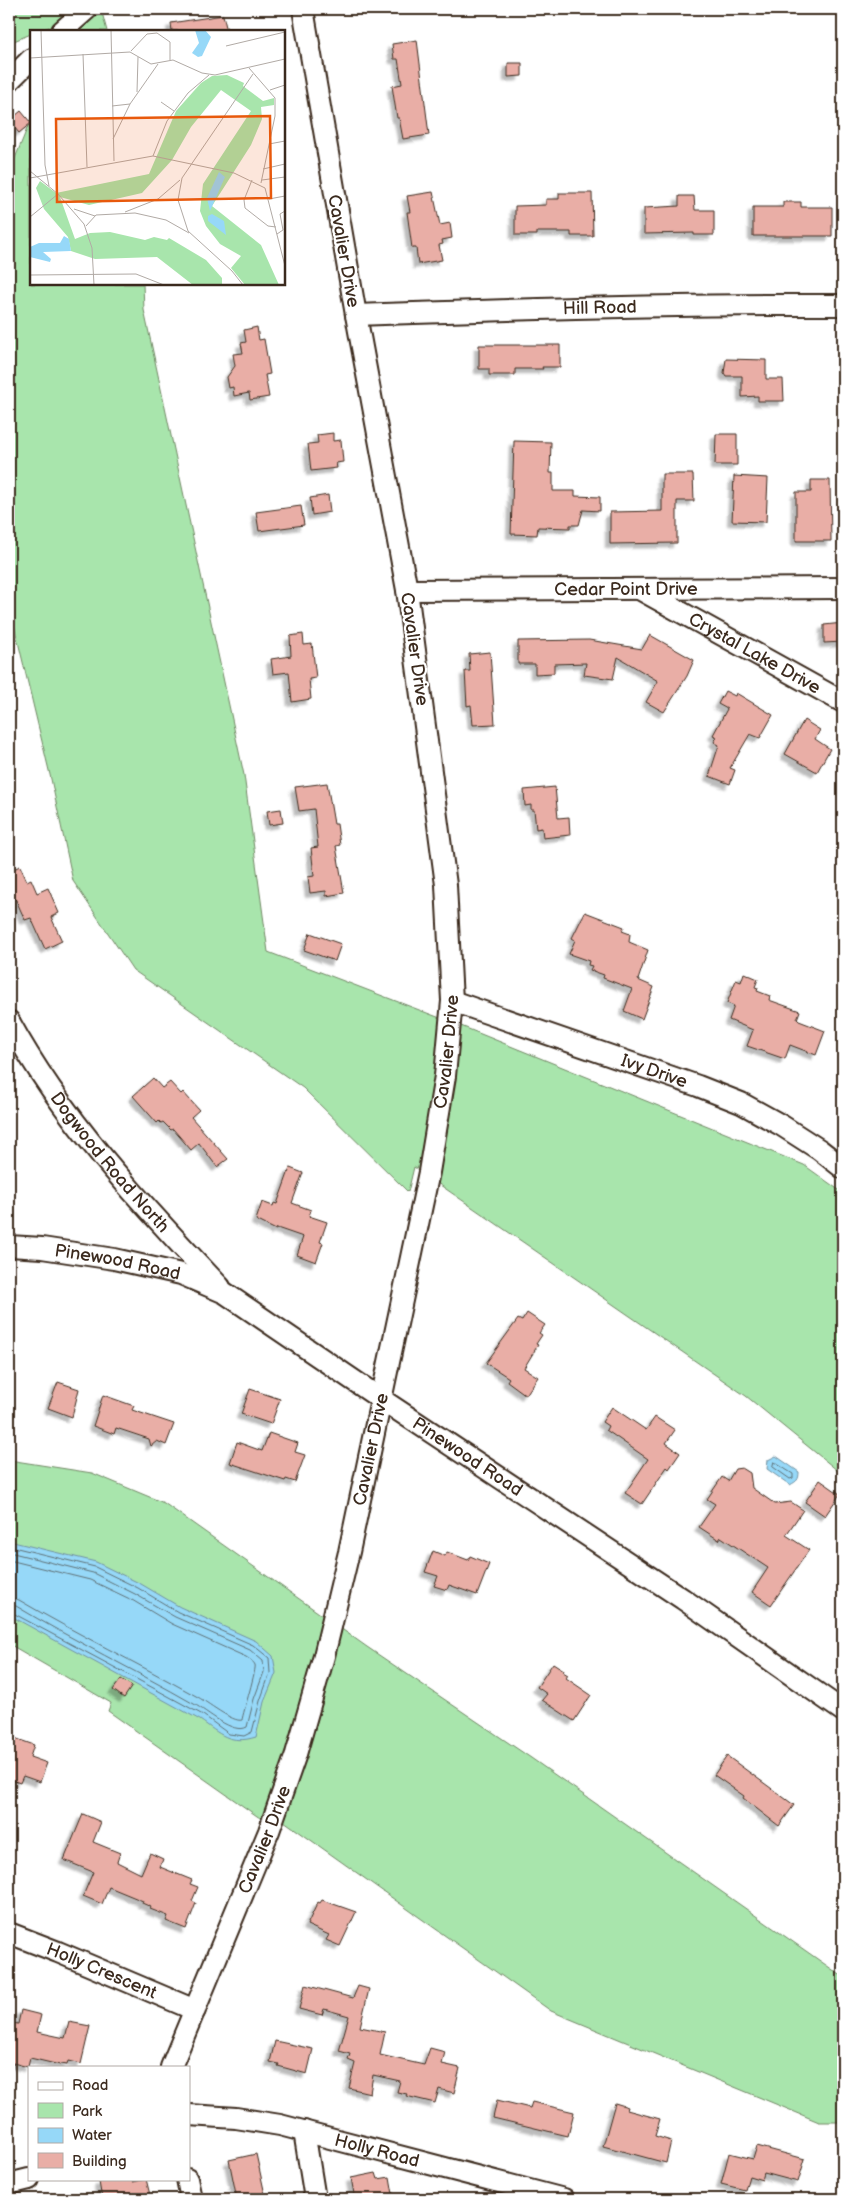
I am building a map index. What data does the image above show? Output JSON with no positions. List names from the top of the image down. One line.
{"streets":{"street":["Cavalier Drive","Hill Road","Cedar Point Drive","Crystal Lake Drive","Ivy Drive","Dogwood Road North","Pinewood Road","Holly Crescent","Holly Road"]},"crossings":[["Cavalier Drive","Hill Road"],["Cavalier Drive","Cedar Point Drive"],["Cavalier Drive","Ivy Drive"],["Cavalier Drive","Pinewood Road"],["Cavalier Drive","Holly Crescent"],["Cedar Point Drive","Crystal Lake Drive"],["Dogwood Road North","Pinewood Road"]],"legend":["Road","Park","Water","Building"]}
